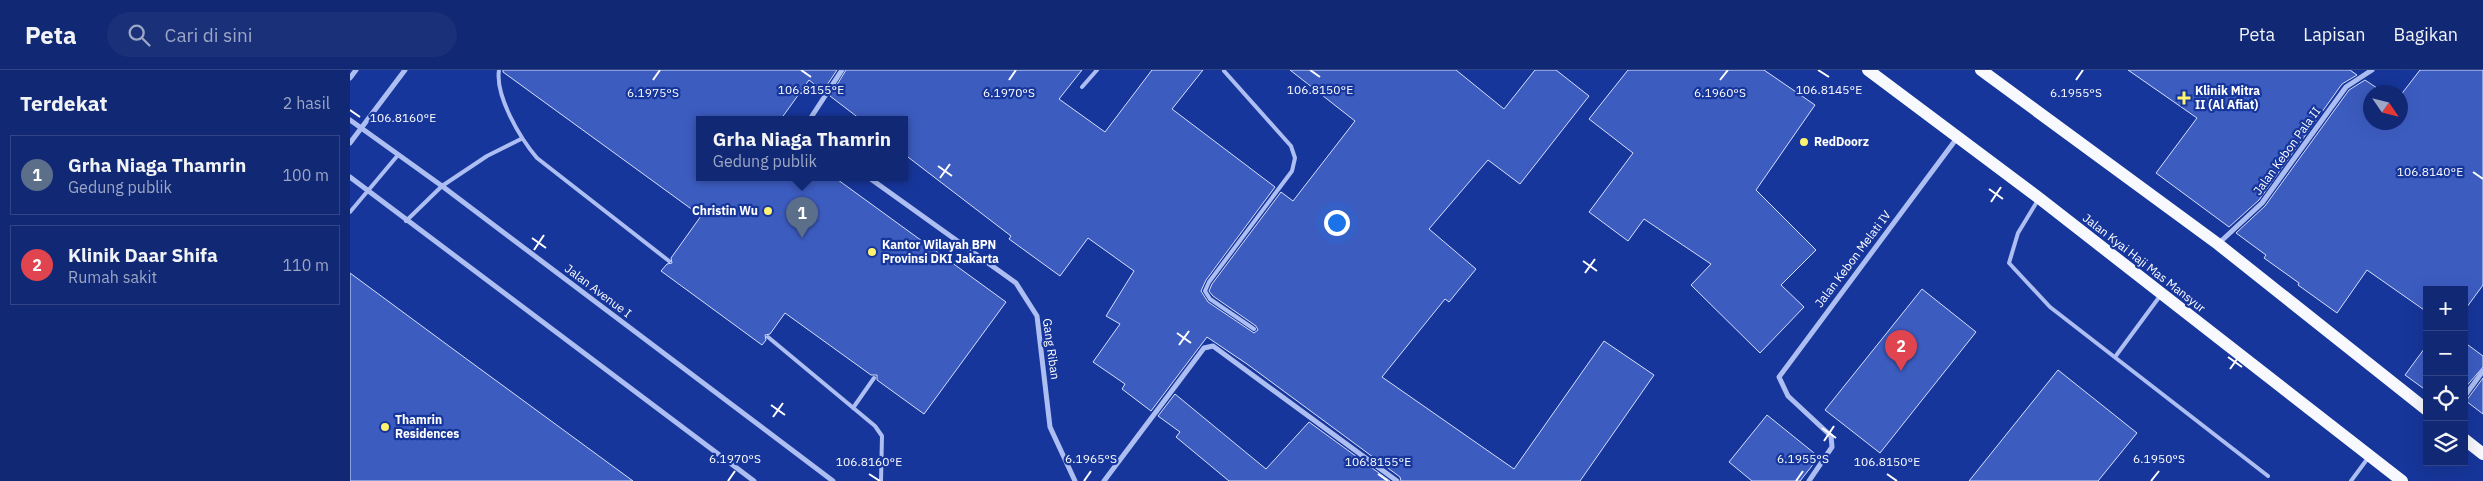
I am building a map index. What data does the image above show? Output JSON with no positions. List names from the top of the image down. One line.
{"streets":{"main road":["Jalan Kyai Haji Mas Mansyur"],"street":["Jalan Kebon Pala II","Jalan Kebon Melati IV","Jalan Avenue I","Gang Riban"]},"crossings":[["Jalan Kebon Melati IV","Jalan Kyai Haji Mas Mansyur"]],"places":{"health":["Klinik Mitra II (Al Afiat)"],"other":["RedDoorz","Christin Wu","Kantor Wilayah BPN Provinsi DKI Jakarta","Thamrin Residences"]},"north":"bottom right","page":{"header":"Peta","search":"Cari di sini","nav":["Peta","Lapisan","Bagikan"],"heading":["Terdekat","2 hasil"],"popup":["Grha Niaga Thamrin","Gedung publik"],"list":[{"mark":"1","name":"Grha Niaga Thamrin","note":"Gedung publik","value":"100 m"},{"mark":"2","name":"Klinik Daar Shifa","note":"Rumah sakit","value":"110 m"}],"pins":["1","2"],"map_buttons":["+","−"]},"coordinates":["106.8155°E","106.8150°E","106.8145°E","6.1975°S","6.1970°S","6.1960°S","6.1955°S","106.8160°E","106.8140°E","6.1965°S","6.1950°S"]}
